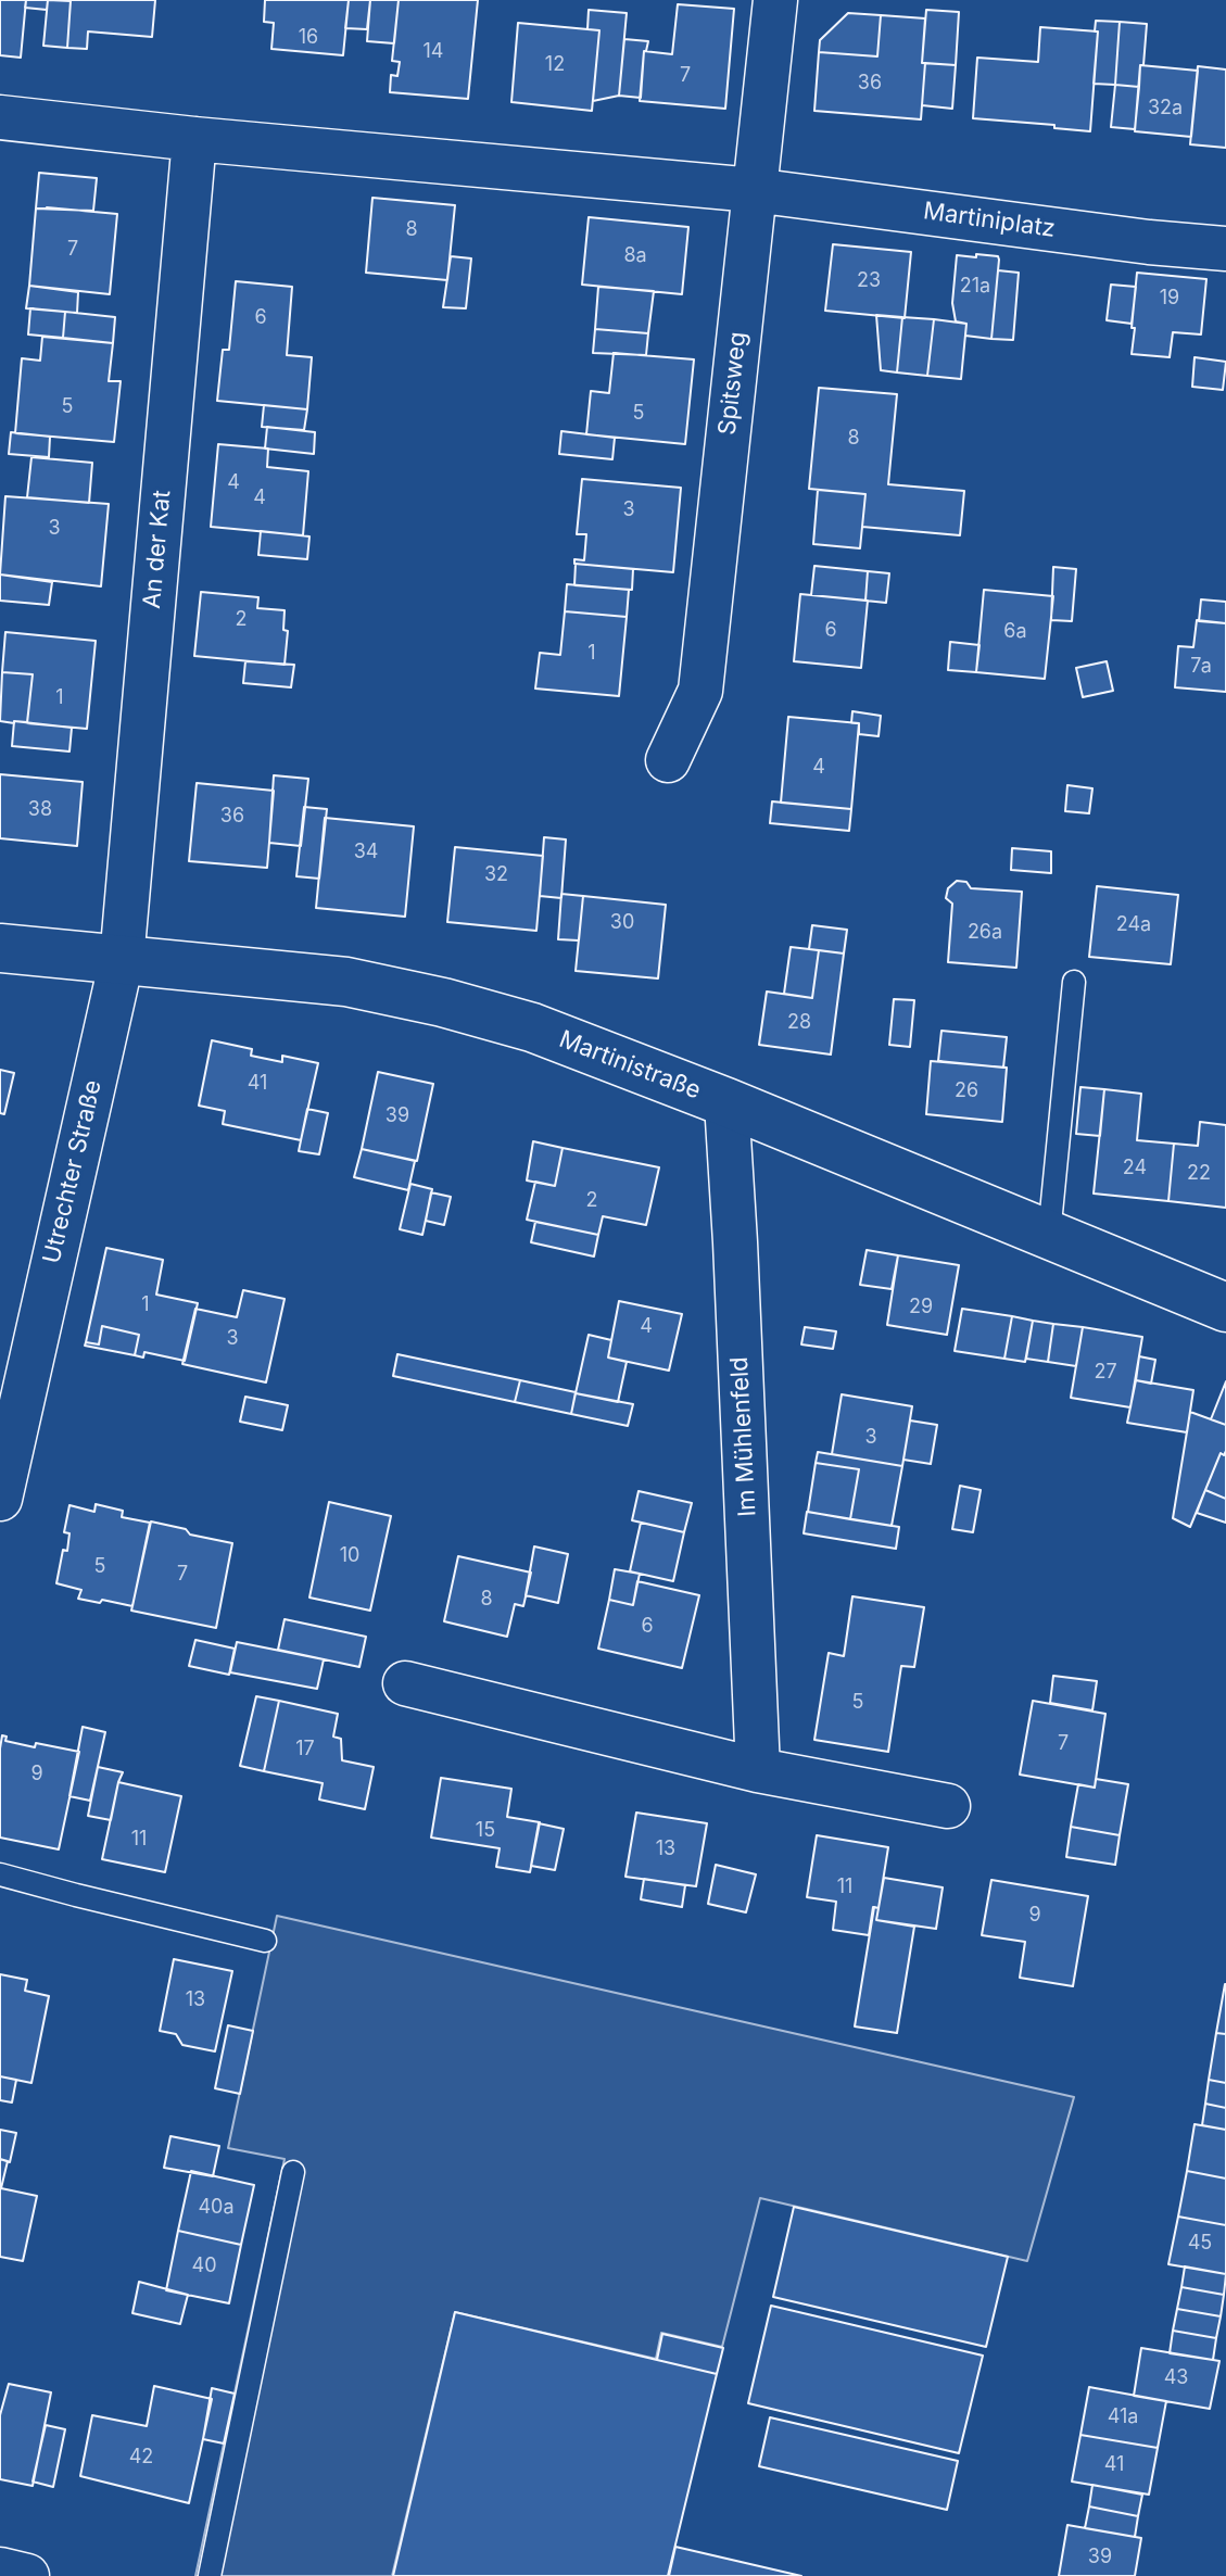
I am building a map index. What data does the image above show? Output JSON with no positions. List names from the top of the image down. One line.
{"streets":{"street":["Martiniplatz","Spitsweg","An der Kat","Martinistraße","Utrechter Straße","Im Mühlenfeld"]},"crossings":[["Martiniplatz","Spitsweg"],["An der Kat","Martinistraße"],["An der Kat","Utrechter Straße"],["Martinistraße","Utrechter Straße"],["Martinistraße","Im Mühlenfeld"]],"house_numbers":["16","14","12","7","36","32a","8","7","8a","23","21a","19","6","5","5","8","4","4","3","3","2","6","6a","1","7a","1","4","38","36","34","32","30","24a","26a","28","41","26","39","24","22","2","1","29","4","3","27","3","10","5","7","8","6","5","7","17","9","15","11","13","11","9","13","40a","45","40","43","41a","42","41","39"]}
